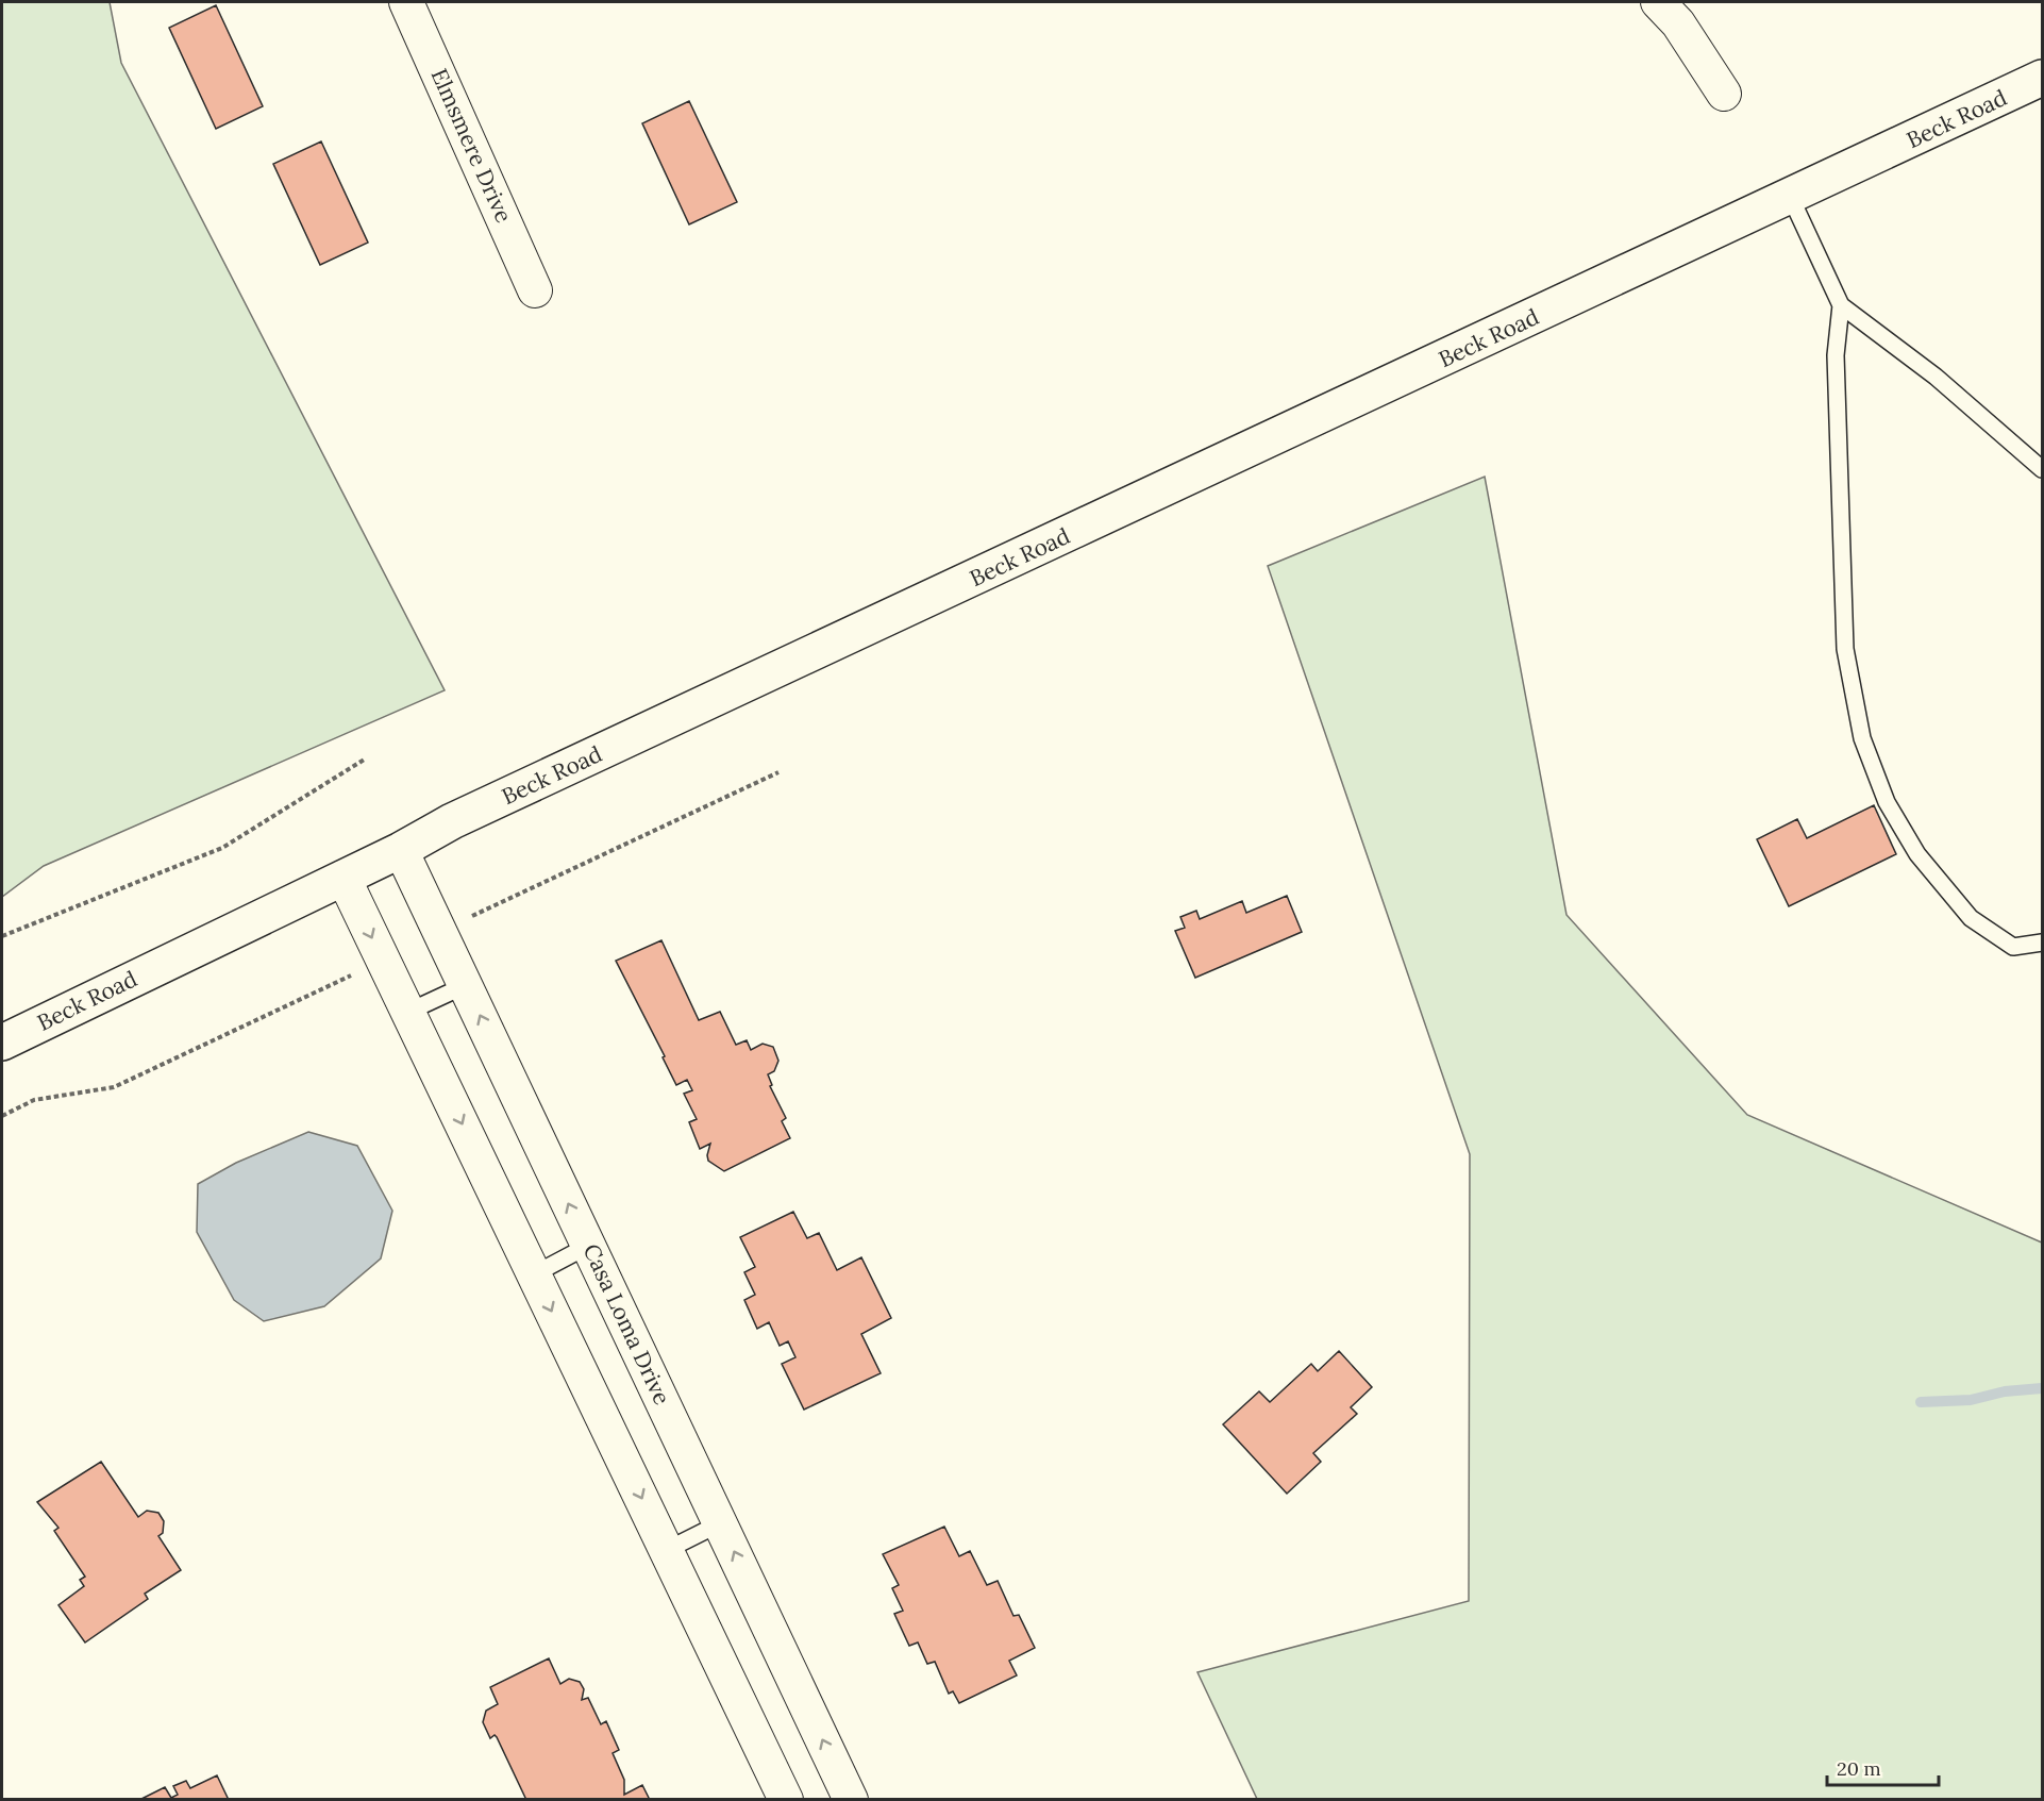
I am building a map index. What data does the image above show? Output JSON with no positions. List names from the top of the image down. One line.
{"streets":{"main road":["Beck Road"],"street":["Elmsmere Drive","Casa Loma Drive"]},"crossings":[["Beck Road","Casa Loma Drive"]],"scale_bar":"20 m"}
